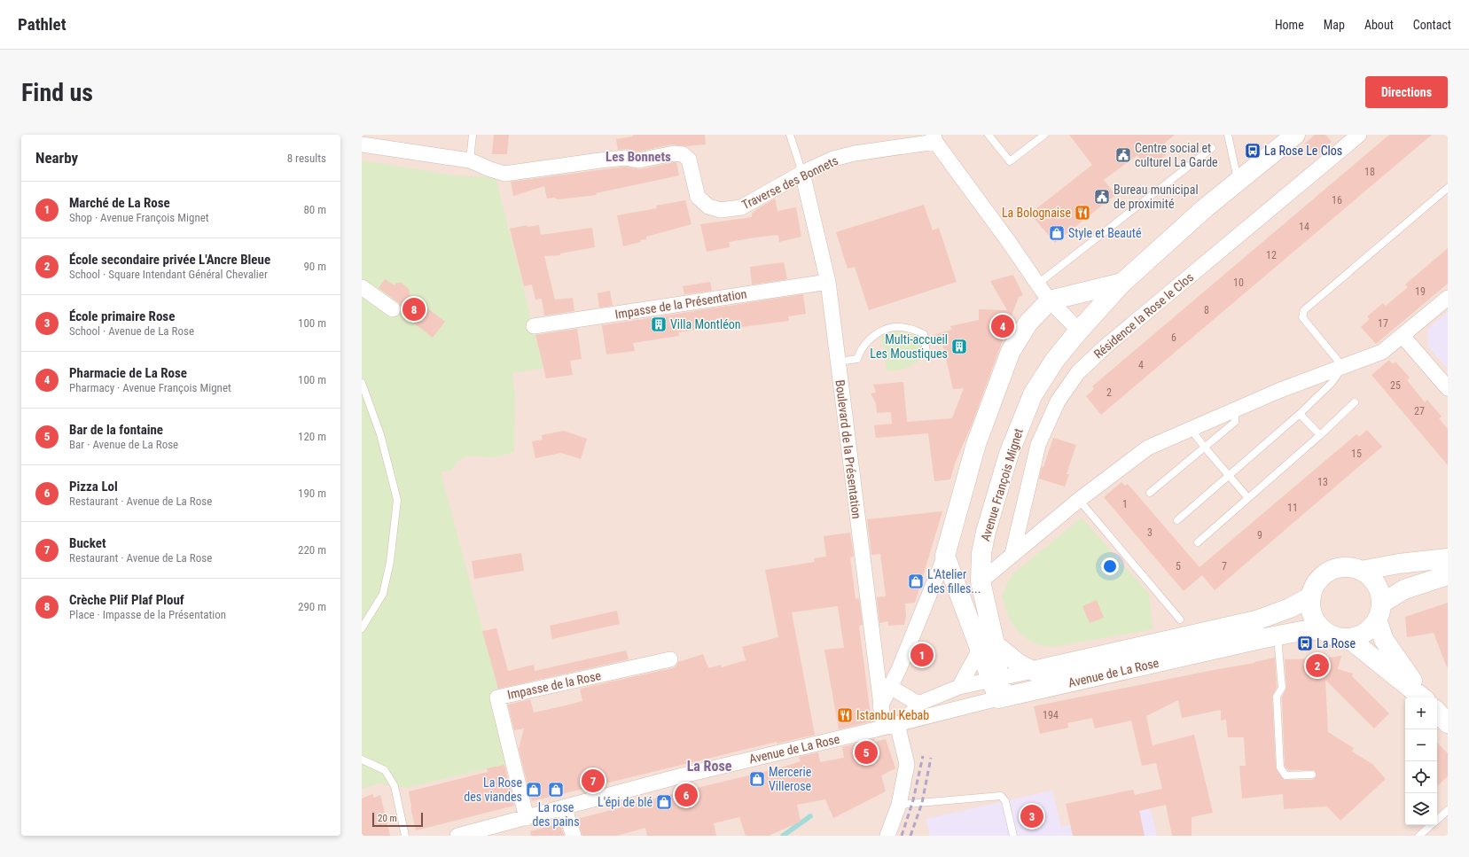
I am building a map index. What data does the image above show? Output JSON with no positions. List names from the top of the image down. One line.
{"streets":{"street":["Traverse des Bonnets","Impasse de la Présentation","Résidence la Rose le Clos","Boulevard de la Présentation","Avenue François Mignet","Avenue de La Rose","Impasse de la Rose"]},"crossings":[["Traverse des Bonnets","Boulevard de la Présentation"],["Traverse des Bonnets","Avenue François Mignet"],["Impasse de la Présentation","Boulevard de la Présentation"],["Boulevard de la Présentation","Avenue de La Rose"],["Avenue François Mignet","Avenue de La Rose"],["Avenue de La Rose","Impasse de la Rose"]],"districts":["Les Bonnets","La Rose"],"places":{"bus stop":["La Rose Le Clos","La Rose"],"public building":["Centre social et culturel La Garde","Bureau municipal de proximité"],"restaurant":["La Bolognaise","Istanbul Kebab"],"shop":["Style et Beauté","L'Atelier des filles...","Mercerie Villerose","La Rose des viandes","La rose des pains","L'épi de blé"],"building":["Villa Montléon","Multi-accueil Les Moustiques"]},"house_numbers":["18","16","14","12","10","19","8","17","6","4","25","2","27","15","13","1","11","3","9","5","7","194"],"scale_bar":"20 m","page":{"header":"Pathlet","nav":["Home","Map","About","Contact"],"buttons":"Directions","title":"Find us","heading":["Nearby","8 results"],"list":[{"mark":"1","name":"Marché de La Rose","note":"Shop · Avenue François Mignet","value":"80 m"},{"mark":"2","name":"École secondaire privée L'Ancre Bleue","note":"School · Square Intendant Général Chevalier","value":"90 m"},{"mark":"3","name":"École primaire Rose","note":"School · Avenue de La Rose","value":"100 m"},{"mark":"4","name":"Pharmacie de La Rose","note":"Pharmacy · Avenue François Mignet","value":"100 m"},{"mark":"5","name":"Bar de la fontaine","note":"Bar · Avenue de La Rose","value":"120 m"},{"mark":"6","name":"Pizza Lol","note":"Restaurant · Avenue de La Rose","value":"190 m"},{"mark":"7","name":"Bucket","note":"Restaurant · Avenue de La Rose","value":"220 m"},{"mark":"8","name":"Crèche Plif Plaf Plouf","note":"Place · Impasse de la Présentation","value":"290 m"}],"pins":["8","4","1","2","5","7","6","3"],"map_buttons":["+","−"],"scale":"20 m"}}
